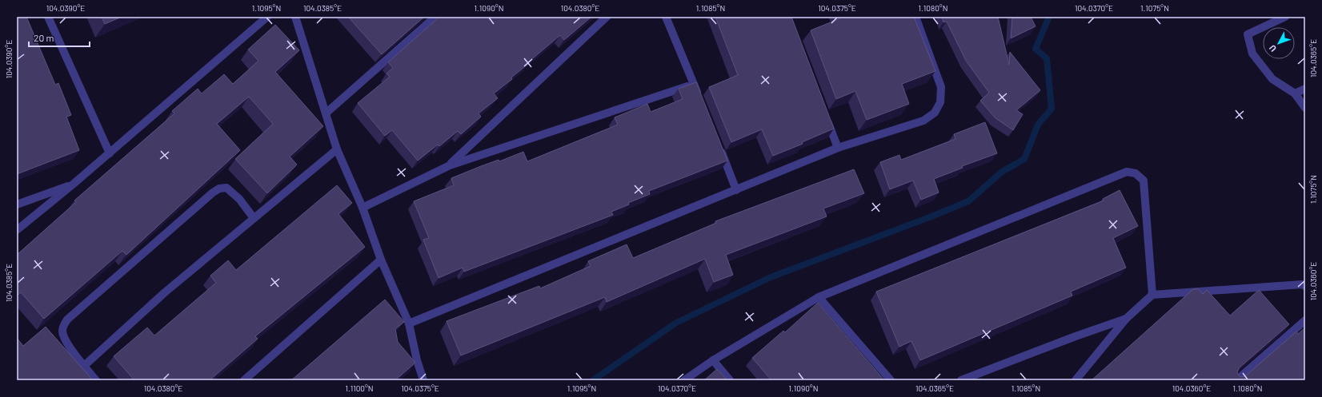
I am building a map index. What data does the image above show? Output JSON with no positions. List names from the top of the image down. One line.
{"scale_bar":"20 m","north":"bottom left","coordinates":["104.0390°E","1.1095°N","104.0385°E","1.1090°N","104.0380°E","1.1085°N","104.0375°E","1.1080°N","104.0370°E","1.1075°N","104.0365°E","104.0360°E","1.1100°N"]}
